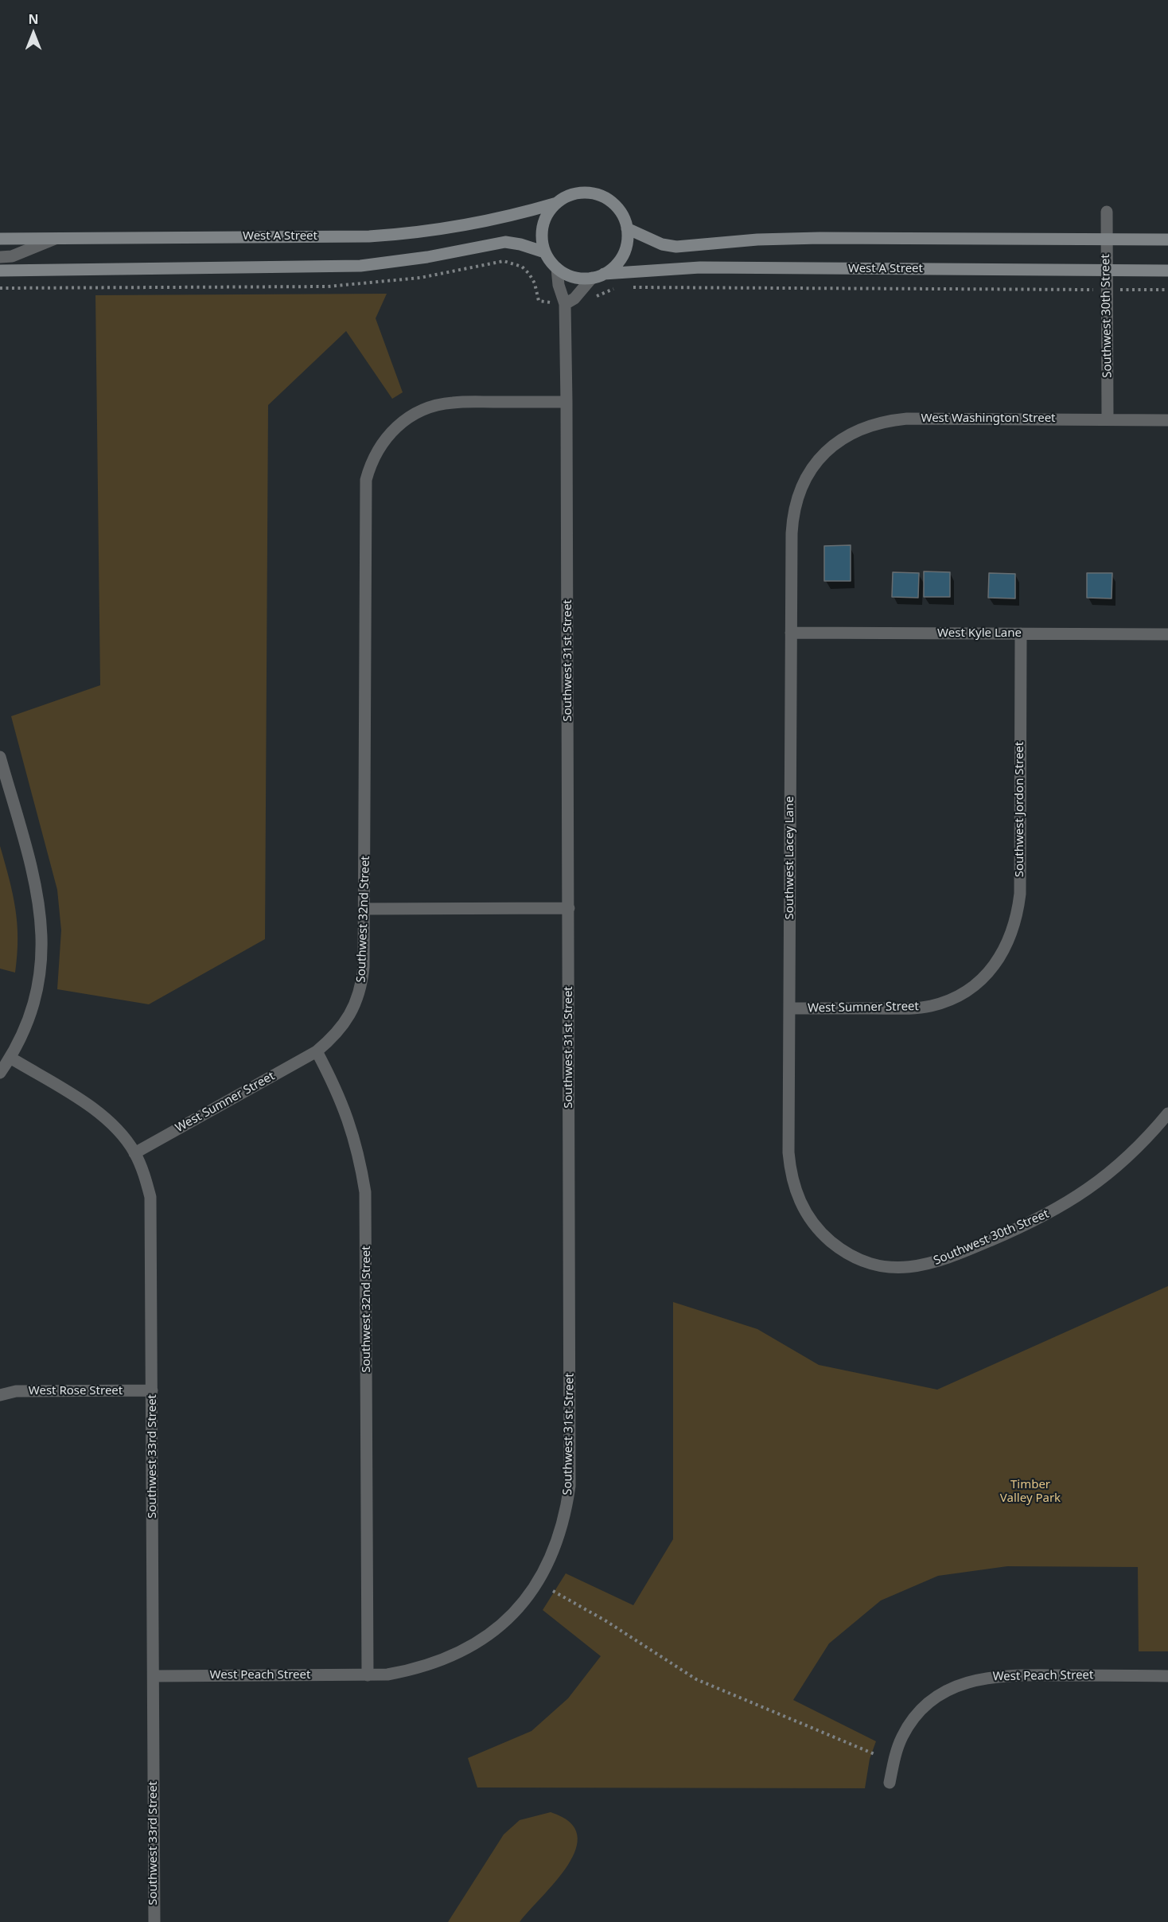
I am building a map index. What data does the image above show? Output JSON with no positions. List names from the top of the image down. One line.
{"streets":{"main road":["West A Street"],"street":["Southwest 30th Street","West Washington Street","West Kyle Lane","Southwest 31st Street","Southwest Jordon Street","Southwest Lacey Lane","Southwest 32nd Street","West Sumner Street","West Rose Street","Southwest 33rd Street","West Peach Street"]},"crossings":[["West A Street","Southwest 30th Street"],["West A Street","Southwest 31st Street"],["Southwest 30th Street","West Washington Street"],["Southwest 30th Street","Southwest Lacey Lane"],["West Washington Street","Southwest Lacey Lane"],["West Kyle Lane","Southwest Jordon Street"],["West Kyle Lane","Southwest Lacey Lane"],["Southwest 31st Street","Southwest 32nd Street"],["Southwest 31st Street","West Peach Street"],["Southwest Jordon Street","West Sumner Street"],["Southwest Lacey Lane","West Sumner Street"],["Southwest 32nd Street","West Sumner Street"],["Southwest 32nd Street","West Peach Street"],["West Sumner Street","Southwest 33rd Street"],["West Rose Street","Southwest 33rd Street"],["Southwest 33rd Street","West Peach Street"]],"parks":["Timber Valley Park"],"north":"top"}
